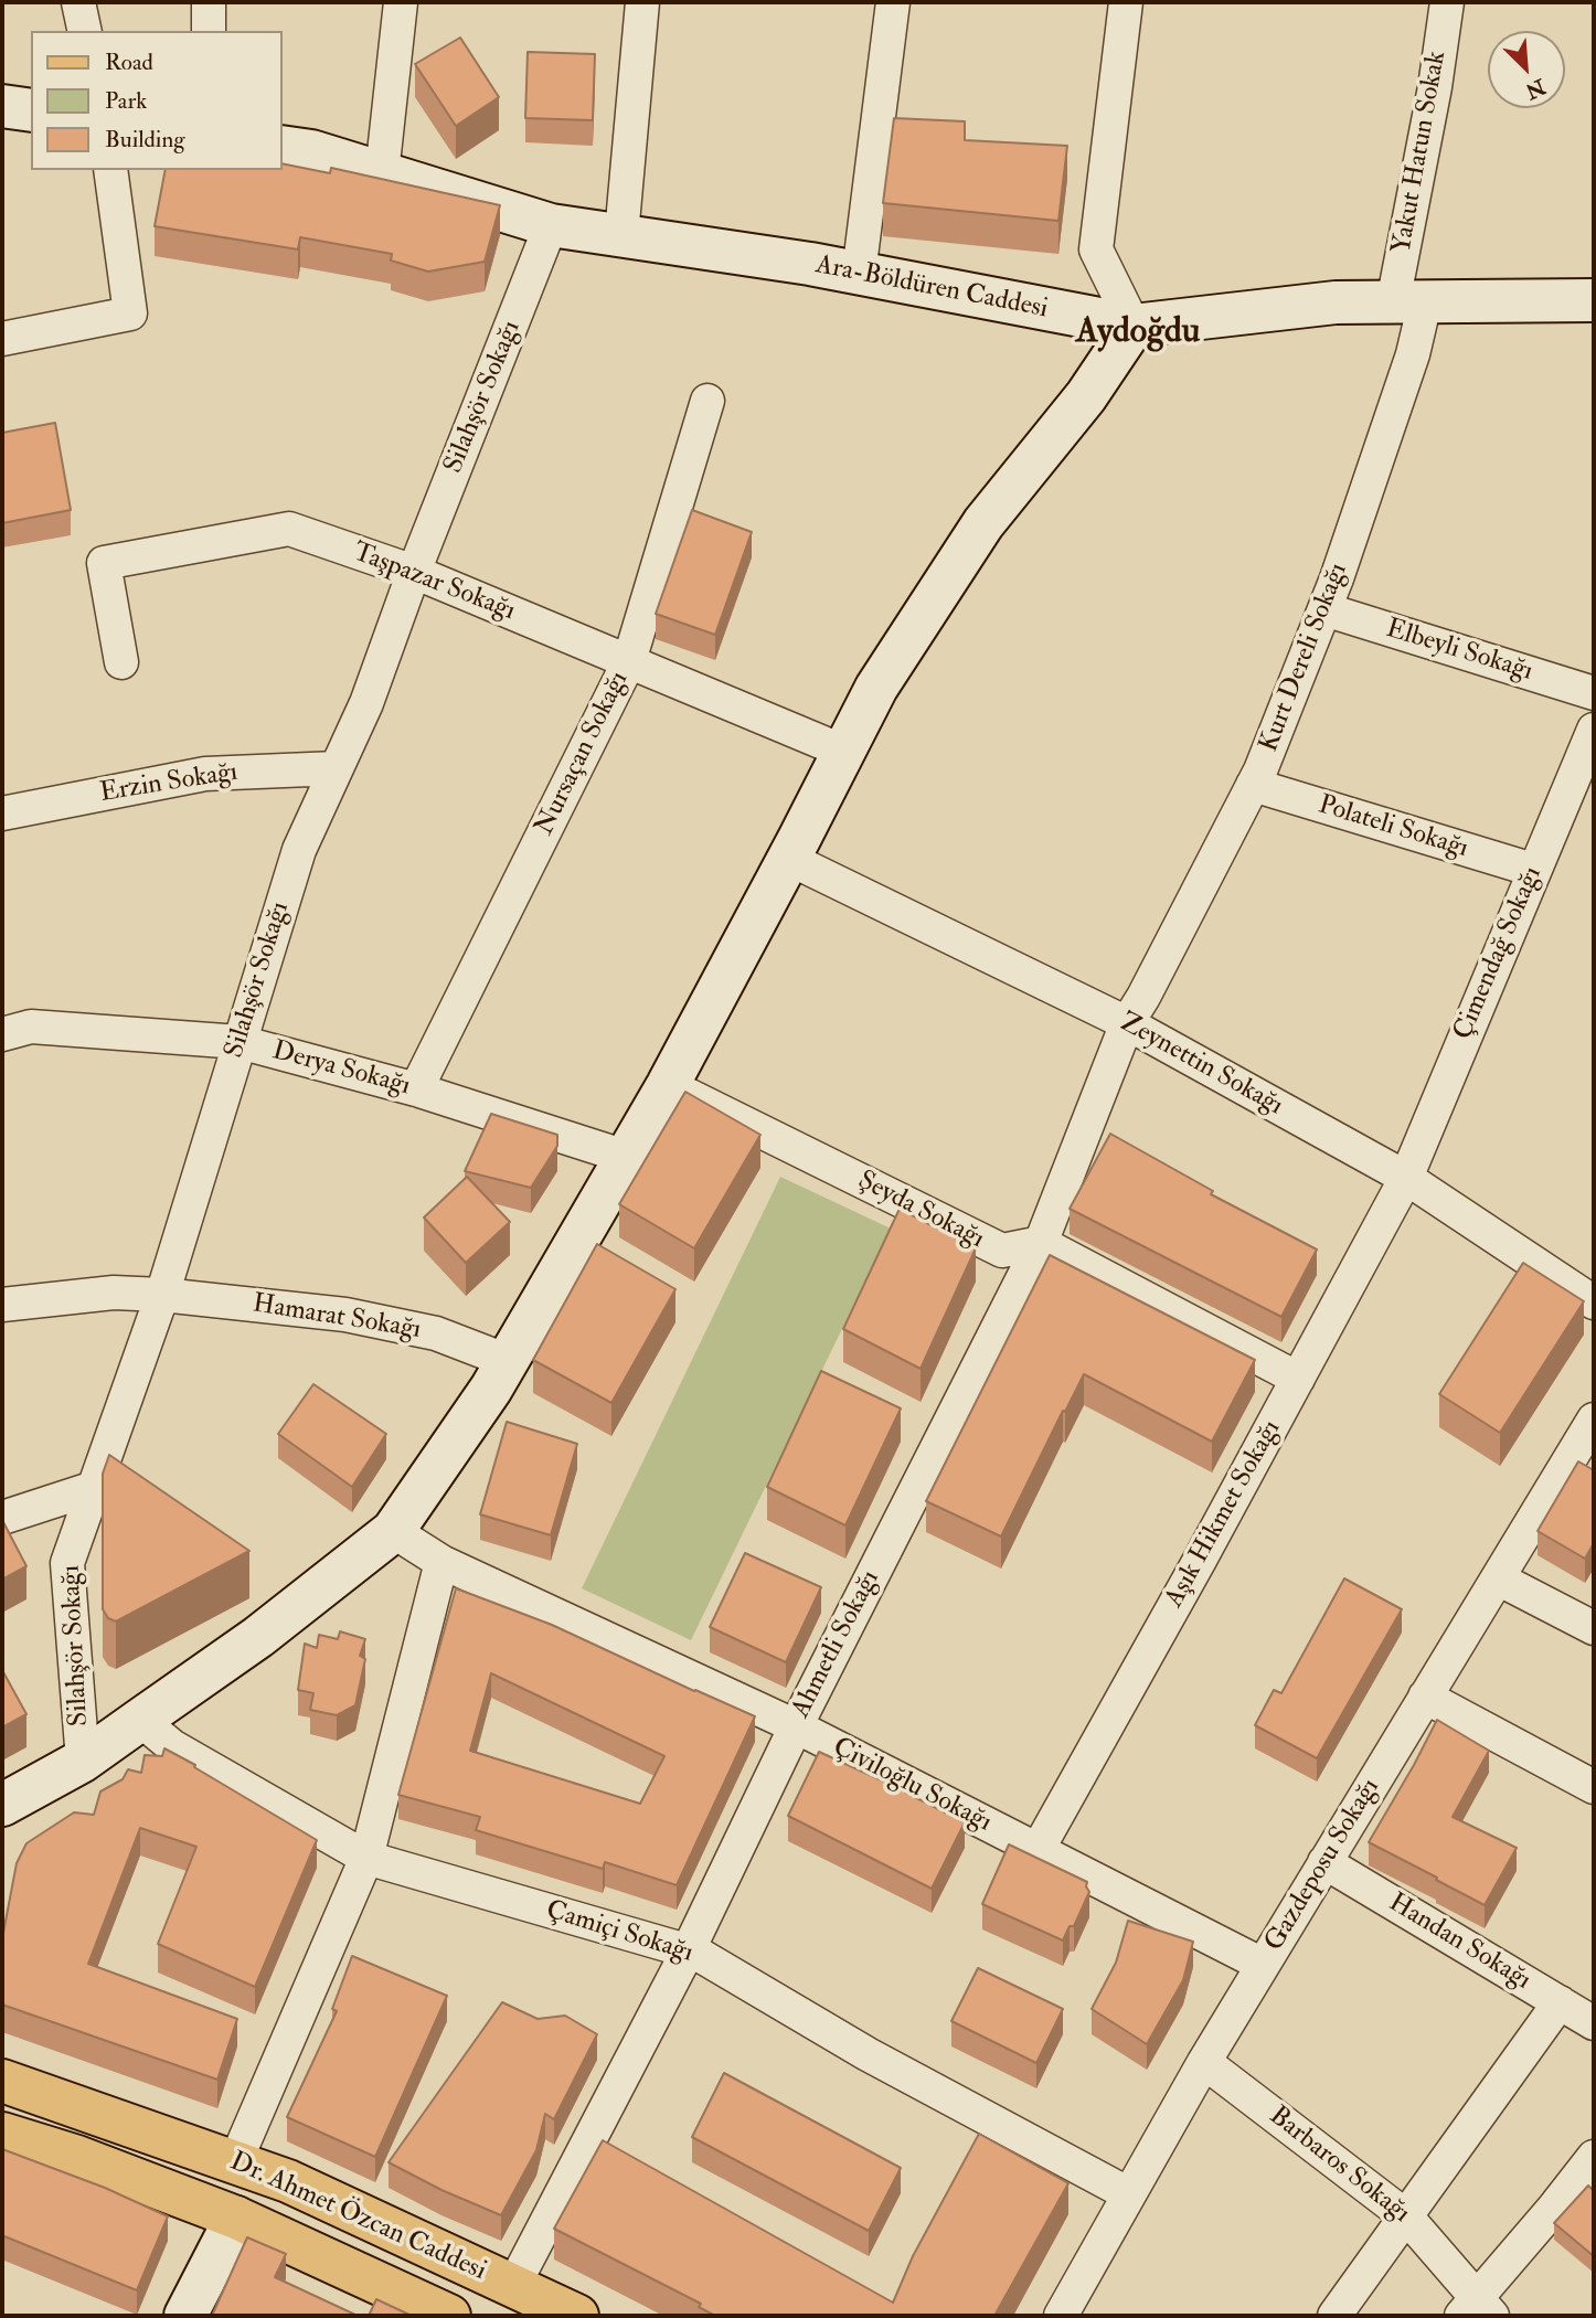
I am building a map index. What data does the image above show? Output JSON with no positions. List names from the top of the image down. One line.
{"streets":{"main road":["Dr. Ahmet Özcan Caddesi"],"street":["Yakut Hatun Sokak","Ara-Böldüren Caddesi","Silahşör Sokağı","Taşpazar Sokağı","Elbeyli Sokağı","Kurt Dereli Sokağı","Nursaçan Sokağı","Erzin Sokağı","Polateli Sokağı","Çimendağ Sokağı","Zeynettin Sokağı","Derya Sokağı","Şeyda Sokağı","Hamarat Sokağı","Aşık Hikmet Sokağı","Ahmetli Sokağı","Çiviloğlu Sokağı","Gazdeposu Sokağı","Çamiçi Sokağı","Handan Sokağı","Barbaros Sokağı"]},"crossings":[["Yakut Hatun Sokak","Ara-Böldüren Caddesi"],["Yakut Hatun Sokak","Kurt Dereli Sokağı"],["Ara-Böldüren Caddesi","Silahşör Sokağı"],["Ara-Böldüren Caddesi","Kurt Dereli Sokağı"],["Silahşör Sokağı","Taşpazar Sokağı"],["Silahşör Sokağı","Erzin Sokağı"],["Silahşör Sokağı","Derya Sokağı"],["Silahşör Sokağı","Hamarat Sokağı"],["Taşpazar Sokağı","Nursaçan Sokağı"],["Elbeyli Sokağı","Kurt Dereli Sokağı"],["Kurt Dereli Sokağı","Polateli Sokağı"],["Kurt Dereli Sokağı","Zeynettin Sokağı"],["Kurt Dereli Sokağı","Ahmetli Sokağı"],["Nursaçan Sokağı","Derya Sokağı"],["Polateli Sokağı","Çimendağ Sokağı"],["Çimendağ Sokağı","Zeynettin Sokağı"],["Çimendağ Sokağı","Aşık Hikmet Sokağı"],["Zeynettin Sokağı","Aşık Hikmet Sokağı"],["Zeynettin Sokağı","Ahmetli Sokağı"],["Şeyda Sokağı","Ahmetli Sokağı"],["Aşık Hikmet Sokağı","Çiviloğlu Sokağı"],["Ahmetli Sokağı","Çiviloğlu Sokağı"],["Ahmetli Sokağı","Çamiçi Sokağı"],["Ahmetli Sokağı","Dr. Ahmet Özcan Caddesi"],["Çiviloğlu Sokağı","Gazdeposu Sokağı"],["Gazdeposu Sokağı","Çamiçi Sokağı"],["Gazdeposu Sokağı","Handan Sokağı"],["Gazdeposu Sokağı","Barbaros Sokağı"]],"districts":["Aydoğdu"],"legend":["Road","Park","Building"],"north":"bottom right"}
